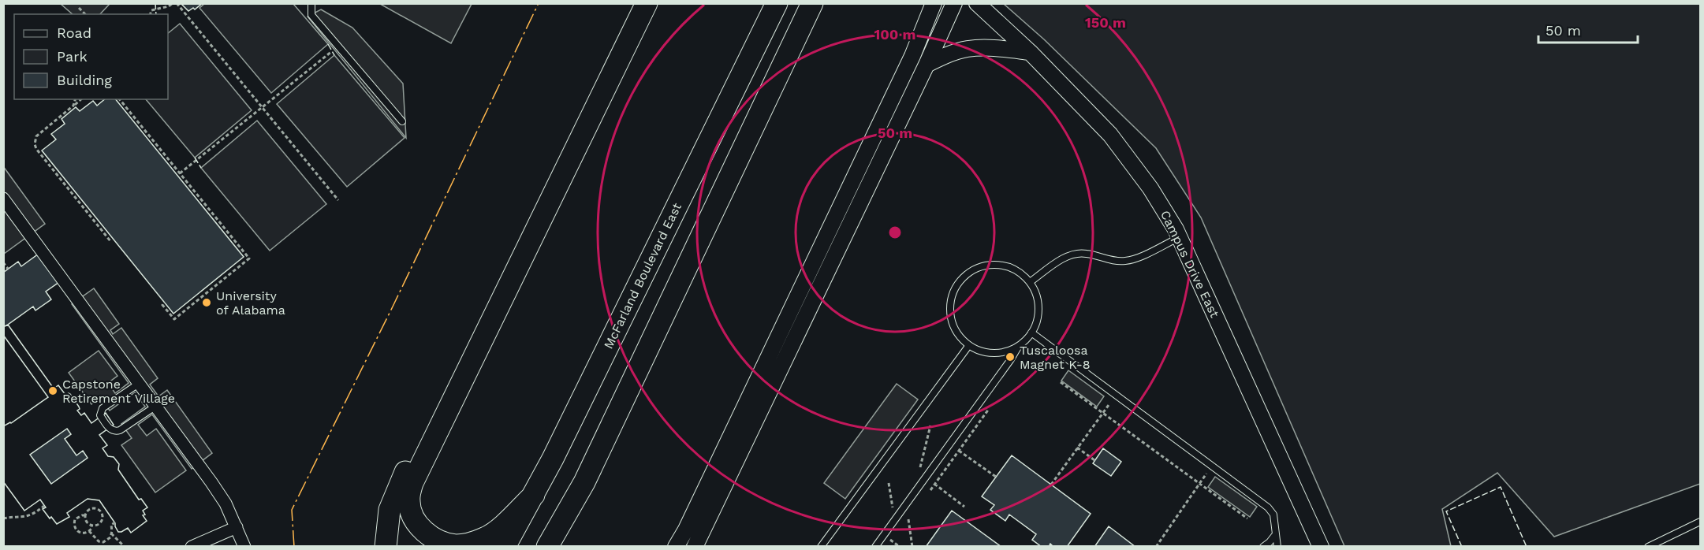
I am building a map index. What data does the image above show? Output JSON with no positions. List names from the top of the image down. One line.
{"streets":{"highway":["McFarland Boulevard East"],"street":["Campus Drive East"]},"places":["University of Alabama","Tuscaloosa Magnet K-8","Capstone Retirement Village"],"legend":["Road","Park","Building"],"scale_bar":"50 m","rings":["150 m","100 m","50 m"]}
